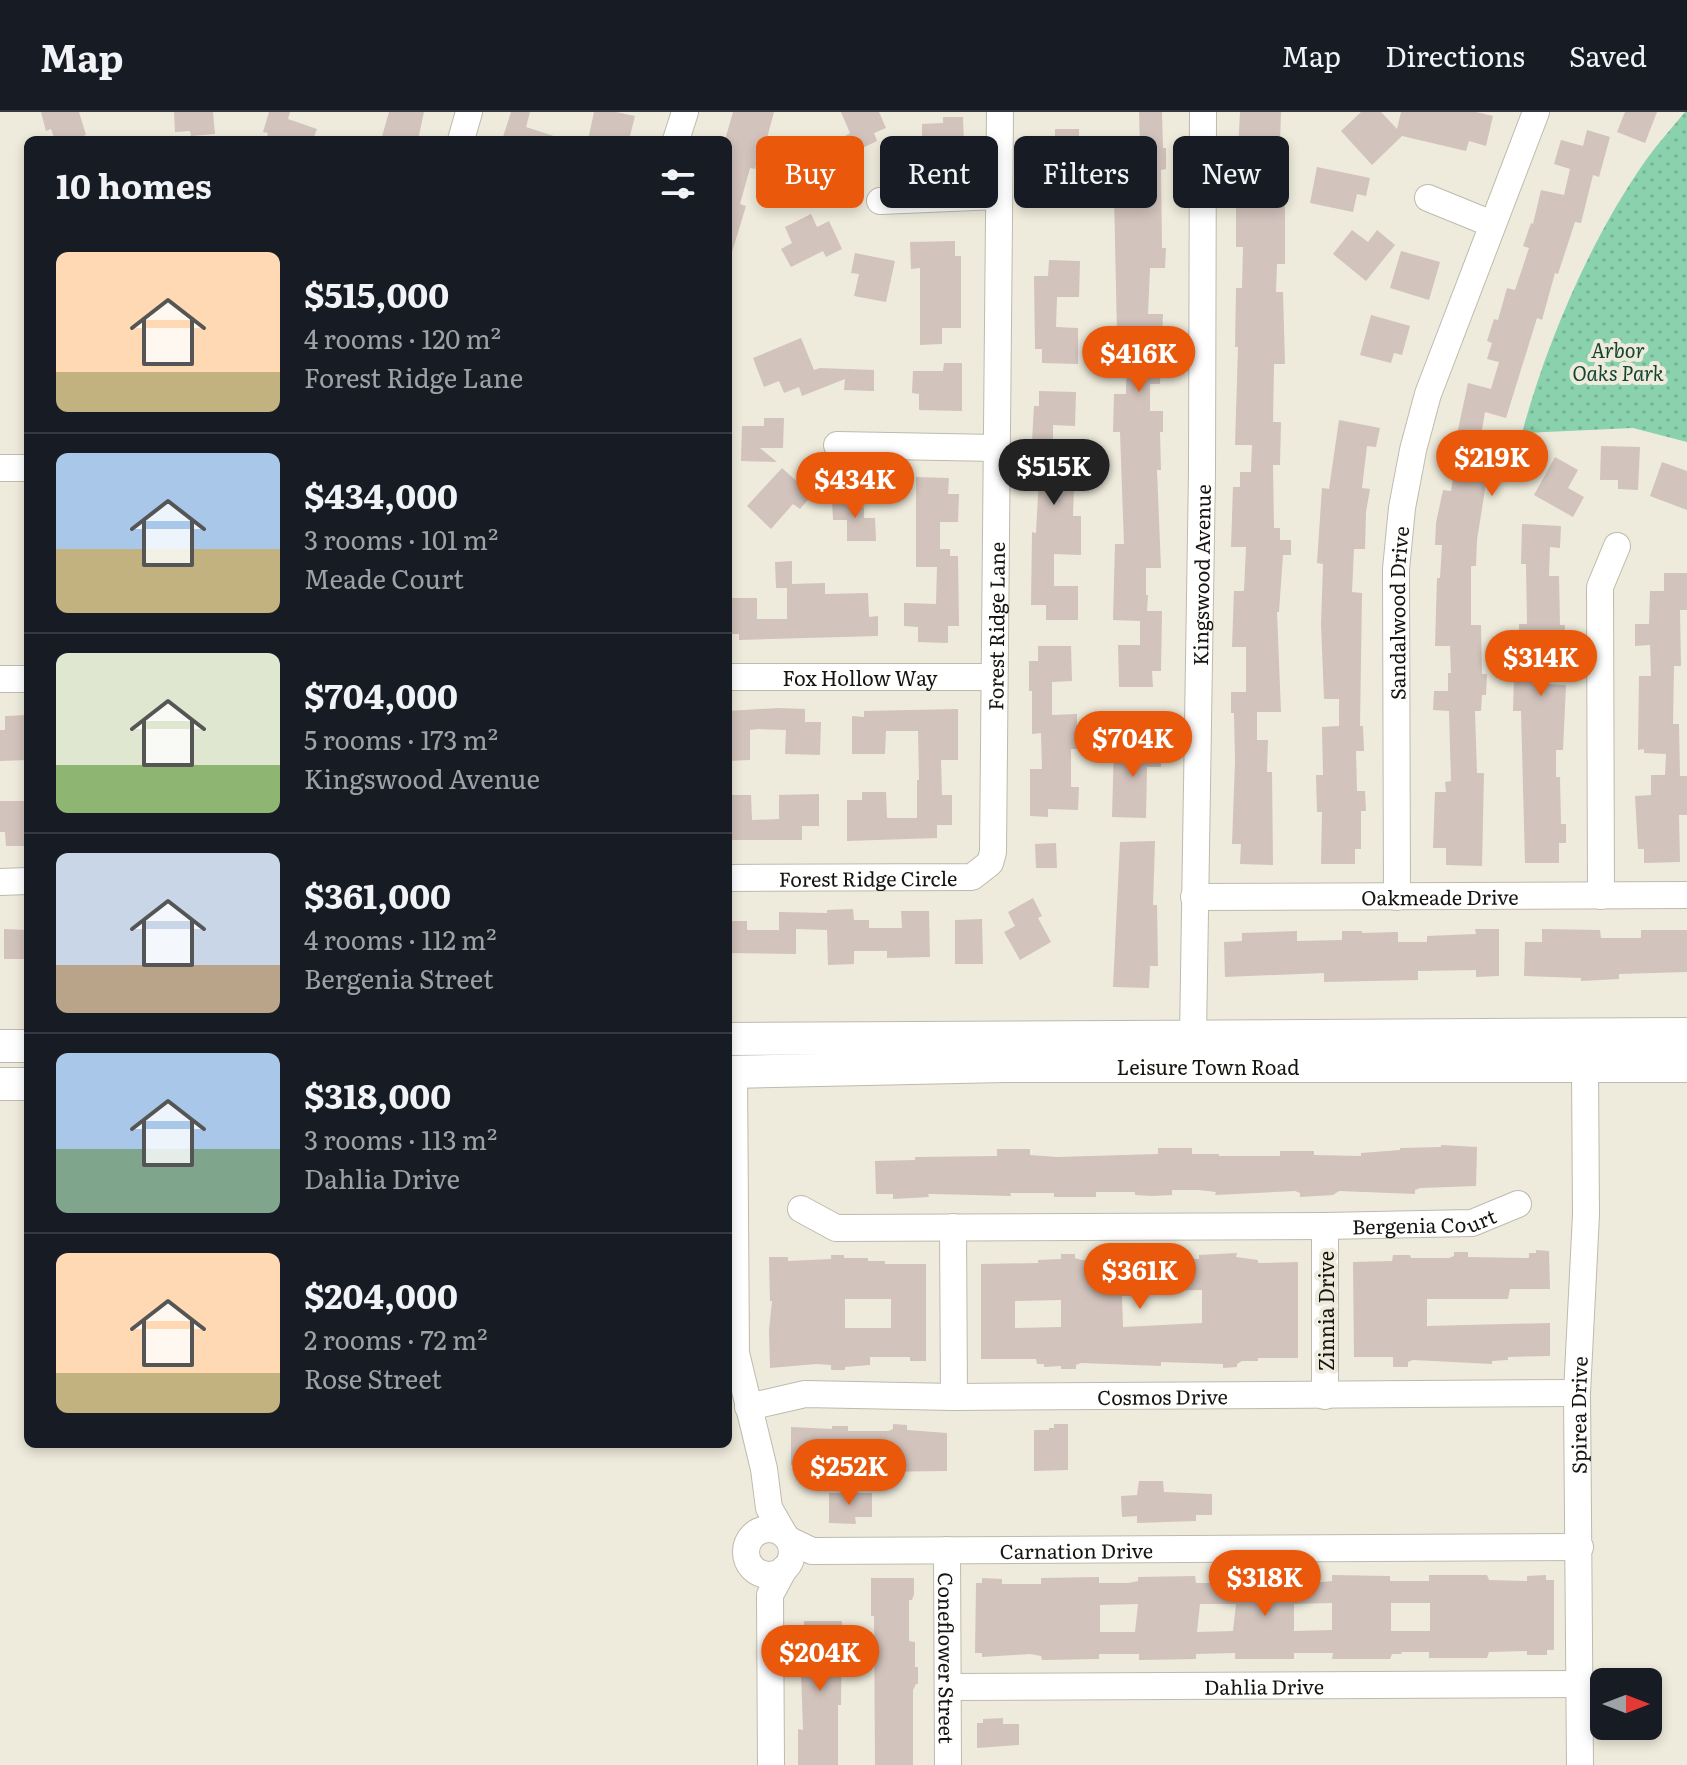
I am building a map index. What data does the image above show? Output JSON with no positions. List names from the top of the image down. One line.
{"streets":{"main road":["Leisure Town Road"],"street":["Kingswood Avenue","Sandalwood Drive","Forest Ridge Lane","Fox Hollow Way","Forest Ridge Circle","Oakmeade Drive","Bergenia Court","Zinnia Drive","Cosmos Drive","Spirea Drive","Carnation Drive","Coneflower Street","Dahlia Drive"]},"crossings":[["Kingswood Avenue","Oakmeade Drive"],["Kingswood Avenue","Leisure Town Road"],["Sandalwood Drive","Oakmeade Drive"],["Forest Ridge Lane","Fox Hollow Way"],["Forest Ridge Lane","Forest Ridge Circle"],["Leisure Town Road","Spirea Drive"],["Bergenia Court","Zinnia Drive"],["Zinnia Drive","Cosmos Drive"],["Cosmos Drive","Spirea Drive"],["Spirea Drive","Carnation Drive"],["Spirea Drive","Dahlia Drive"],["Carnation Drive","Coneflower Street"],["Coneflower Street","Dahlia Drive"]],"parks":["Arbor Oaks Park"],"north":"right","page":{"header":"Map","nav":["Map","Directions","Saved"],"chip":["Buy","Rent","Filters","New"],"heading":"10 homes","list":[{"name":"$515,000","note":"4 rooms · 120 m² · Forest Ridge Lane"},{"name":"$434,000","note":"3 rooms · 101 m² · Meade Court"},{"name":"$704,000","note":"5 rooms · 173 m² · Kingswood Avenue"},{"name":"$361,000","note":"4 rooms · 112 m² · Bergenia Street"},{"name":"$318,000","note":"3 rooms · 113 m² · Dahlia Drive"},{"name":"$204,000","note":"2 rooms · 72 m² · Rose Street"}],"price":["$416K","$219K","$515K","$434K","$314K","$704K","$361K","$252K","$318K","$204K"]}}
